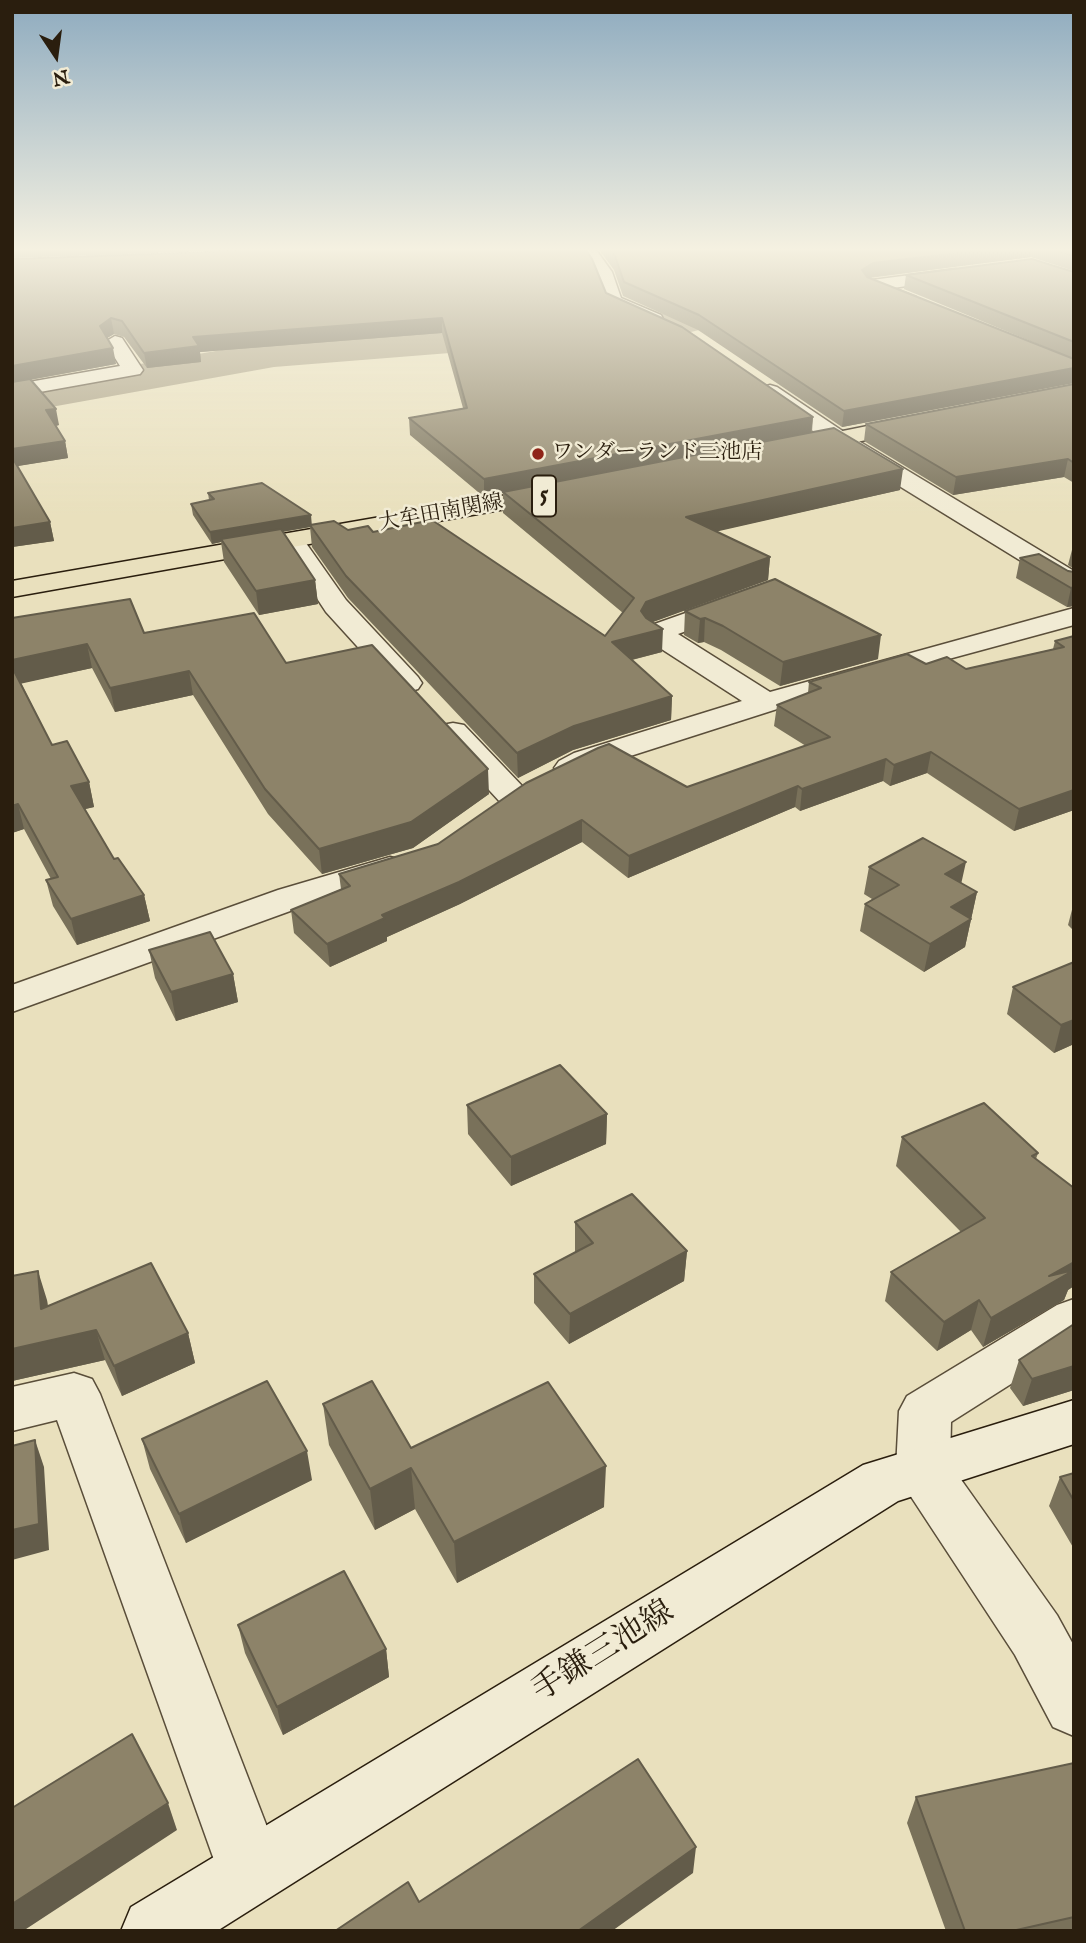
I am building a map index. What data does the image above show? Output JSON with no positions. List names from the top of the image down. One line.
{"streets":{"main road":["5","大牟田南関線"],"street":["手鎌三池線"]},"places":["ワンダーランド三池店"],"north":"bottom"}
